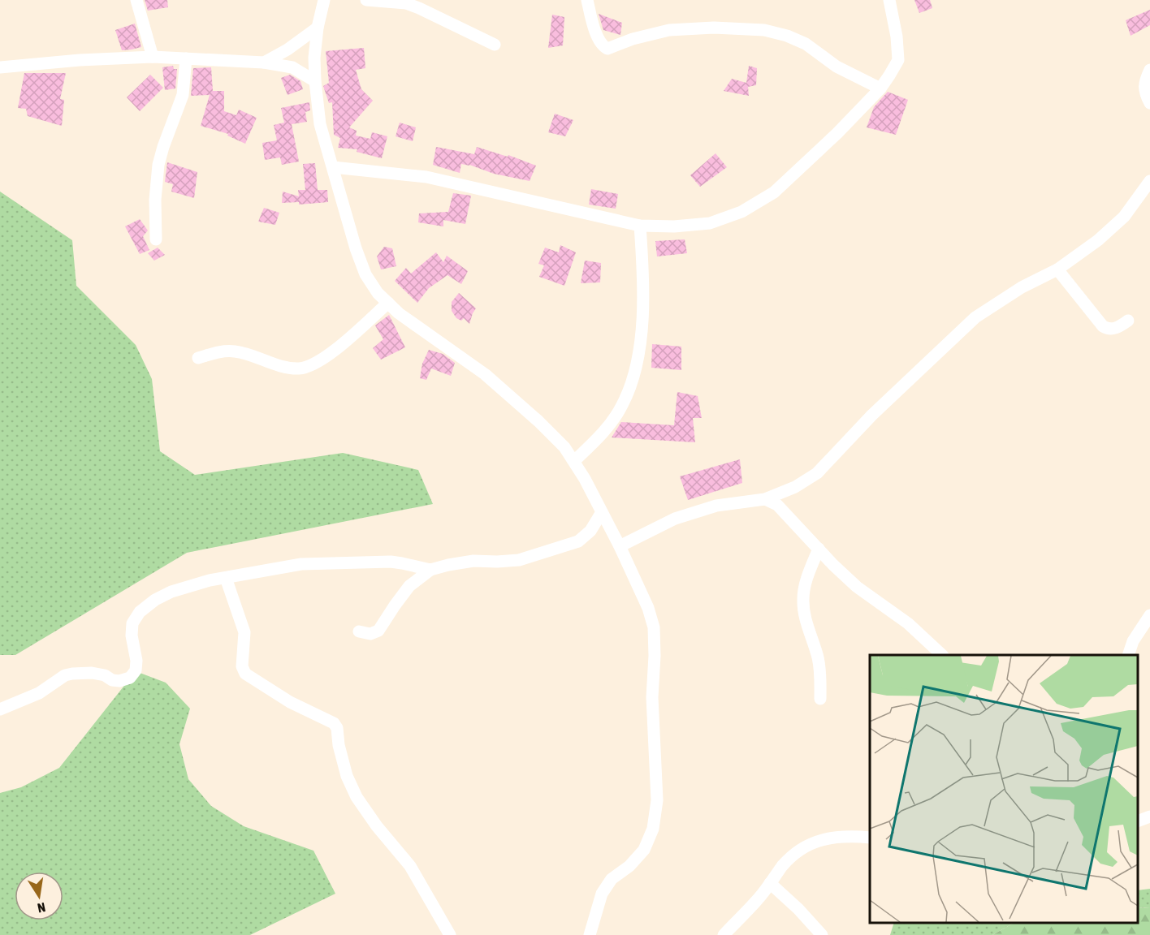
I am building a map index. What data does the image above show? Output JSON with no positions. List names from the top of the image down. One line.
{"north":"bottom"}
